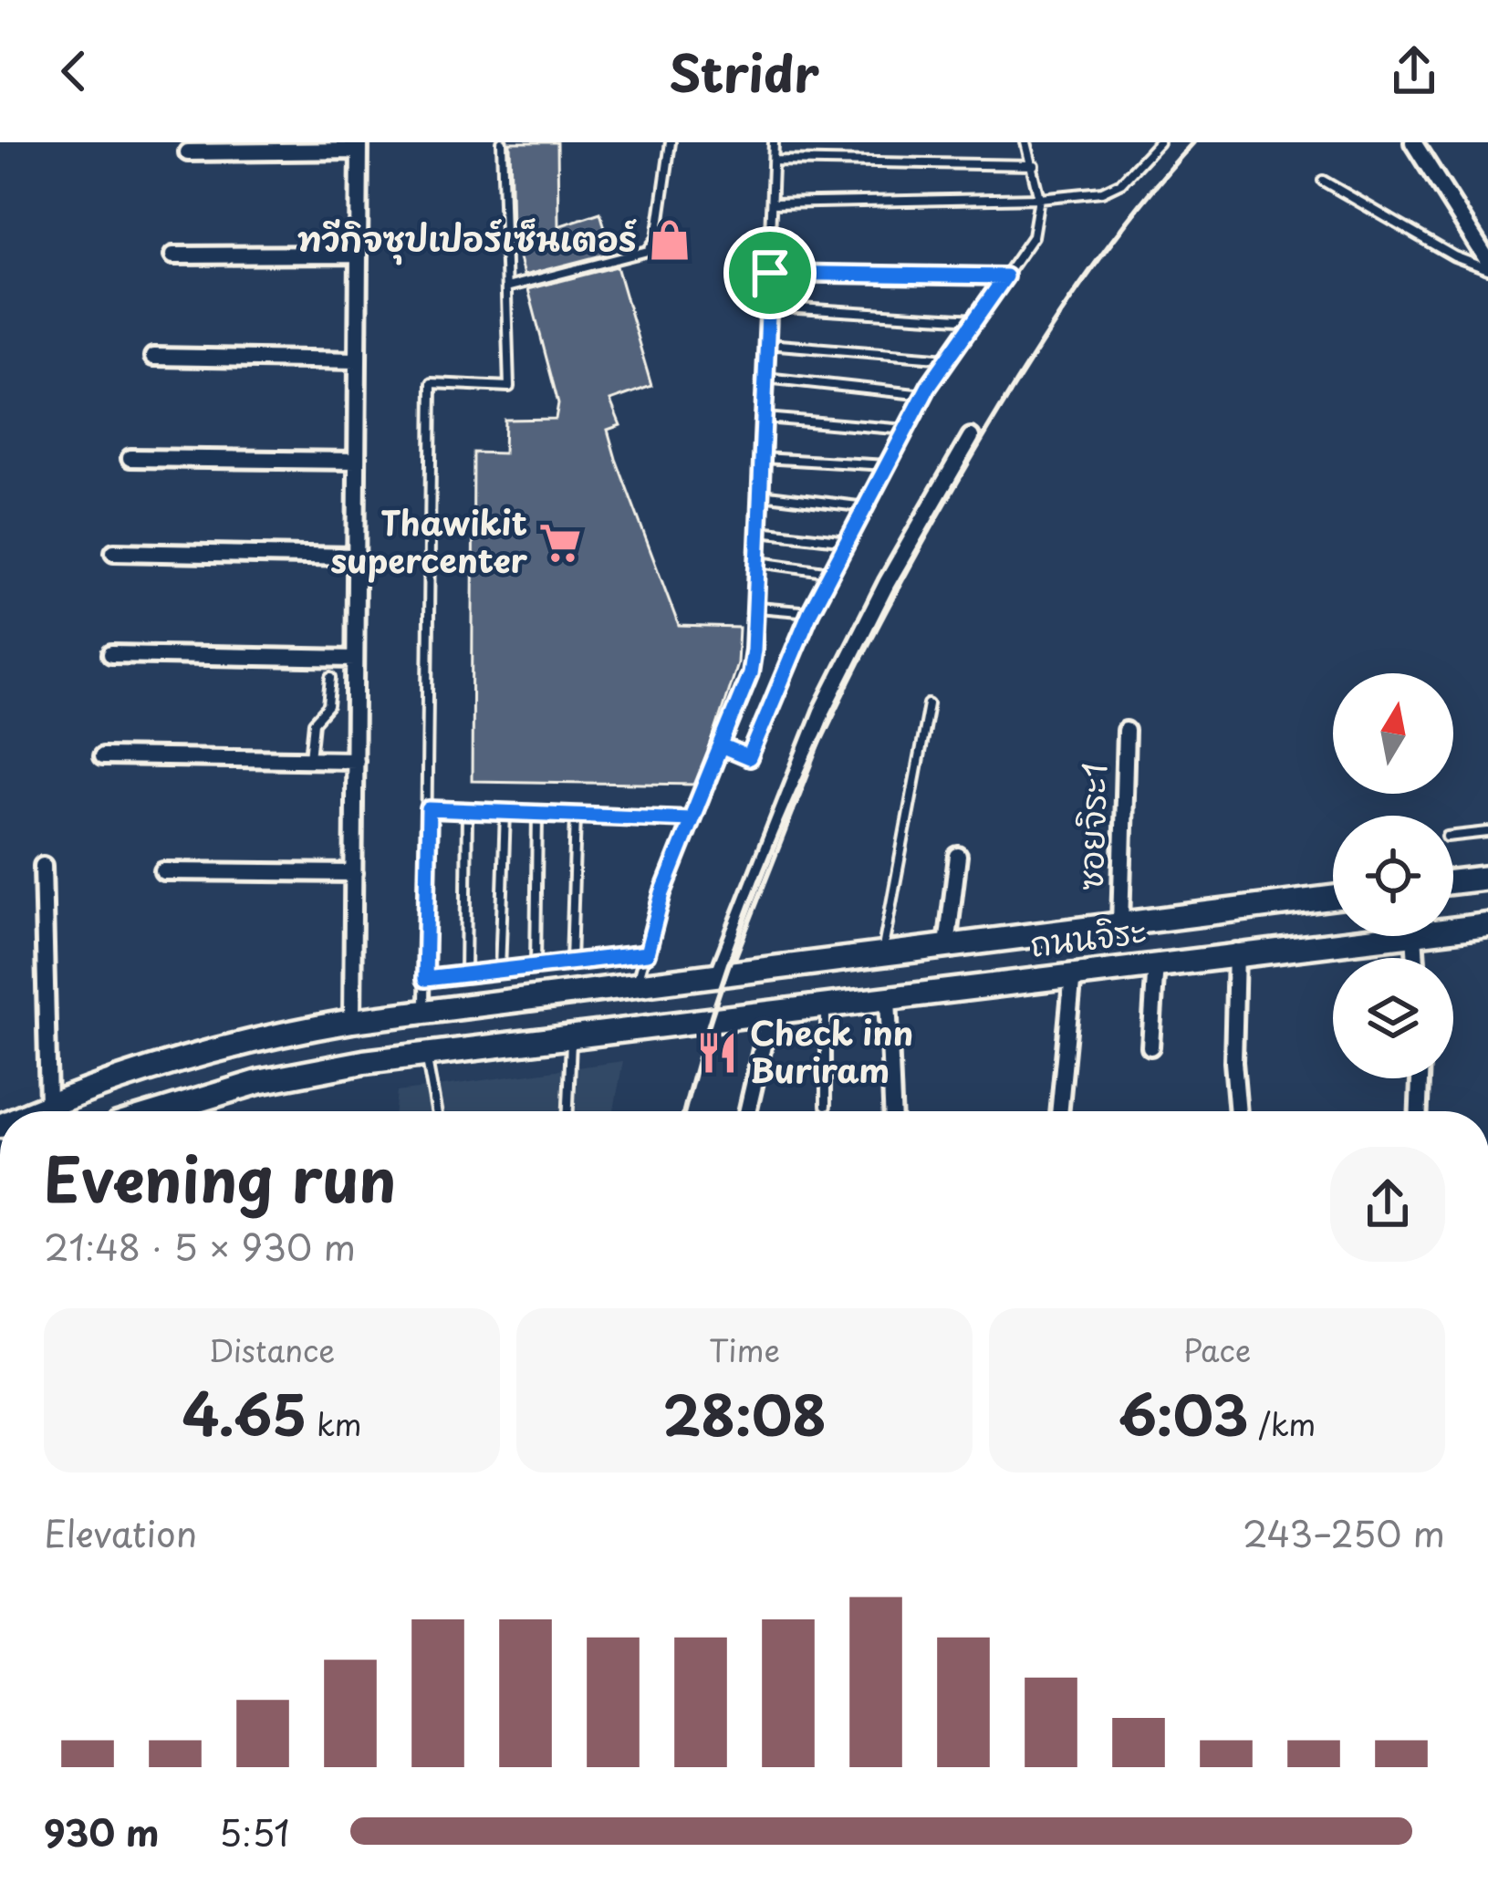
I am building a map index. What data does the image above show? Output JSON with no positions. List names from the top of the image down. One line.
{"streets":{"main road":["ถนนจิระ"],"street":["ซอยจิระ1"]},"crossings":[["ซอยจิระ1","ถนนจิระ"]],"places":{"shop":["ทวีกิจซุปเปอร์เซ็นเตอร์"],"supermarket":["Thawikit supercenter"],"restaurant":["Check inn Buriram"]},"north":"top","page":{"header":"Stridr","heading":["Evening run","21:48 · 5 × 930 m"],"stats":[["Distance","4.65 km"],["Time","28:08"],["Pace","6:03 /km"]],"chart":["Elevation","243–250 m"],"list":[{"name":"930 m","note":"5:51"}]}}
